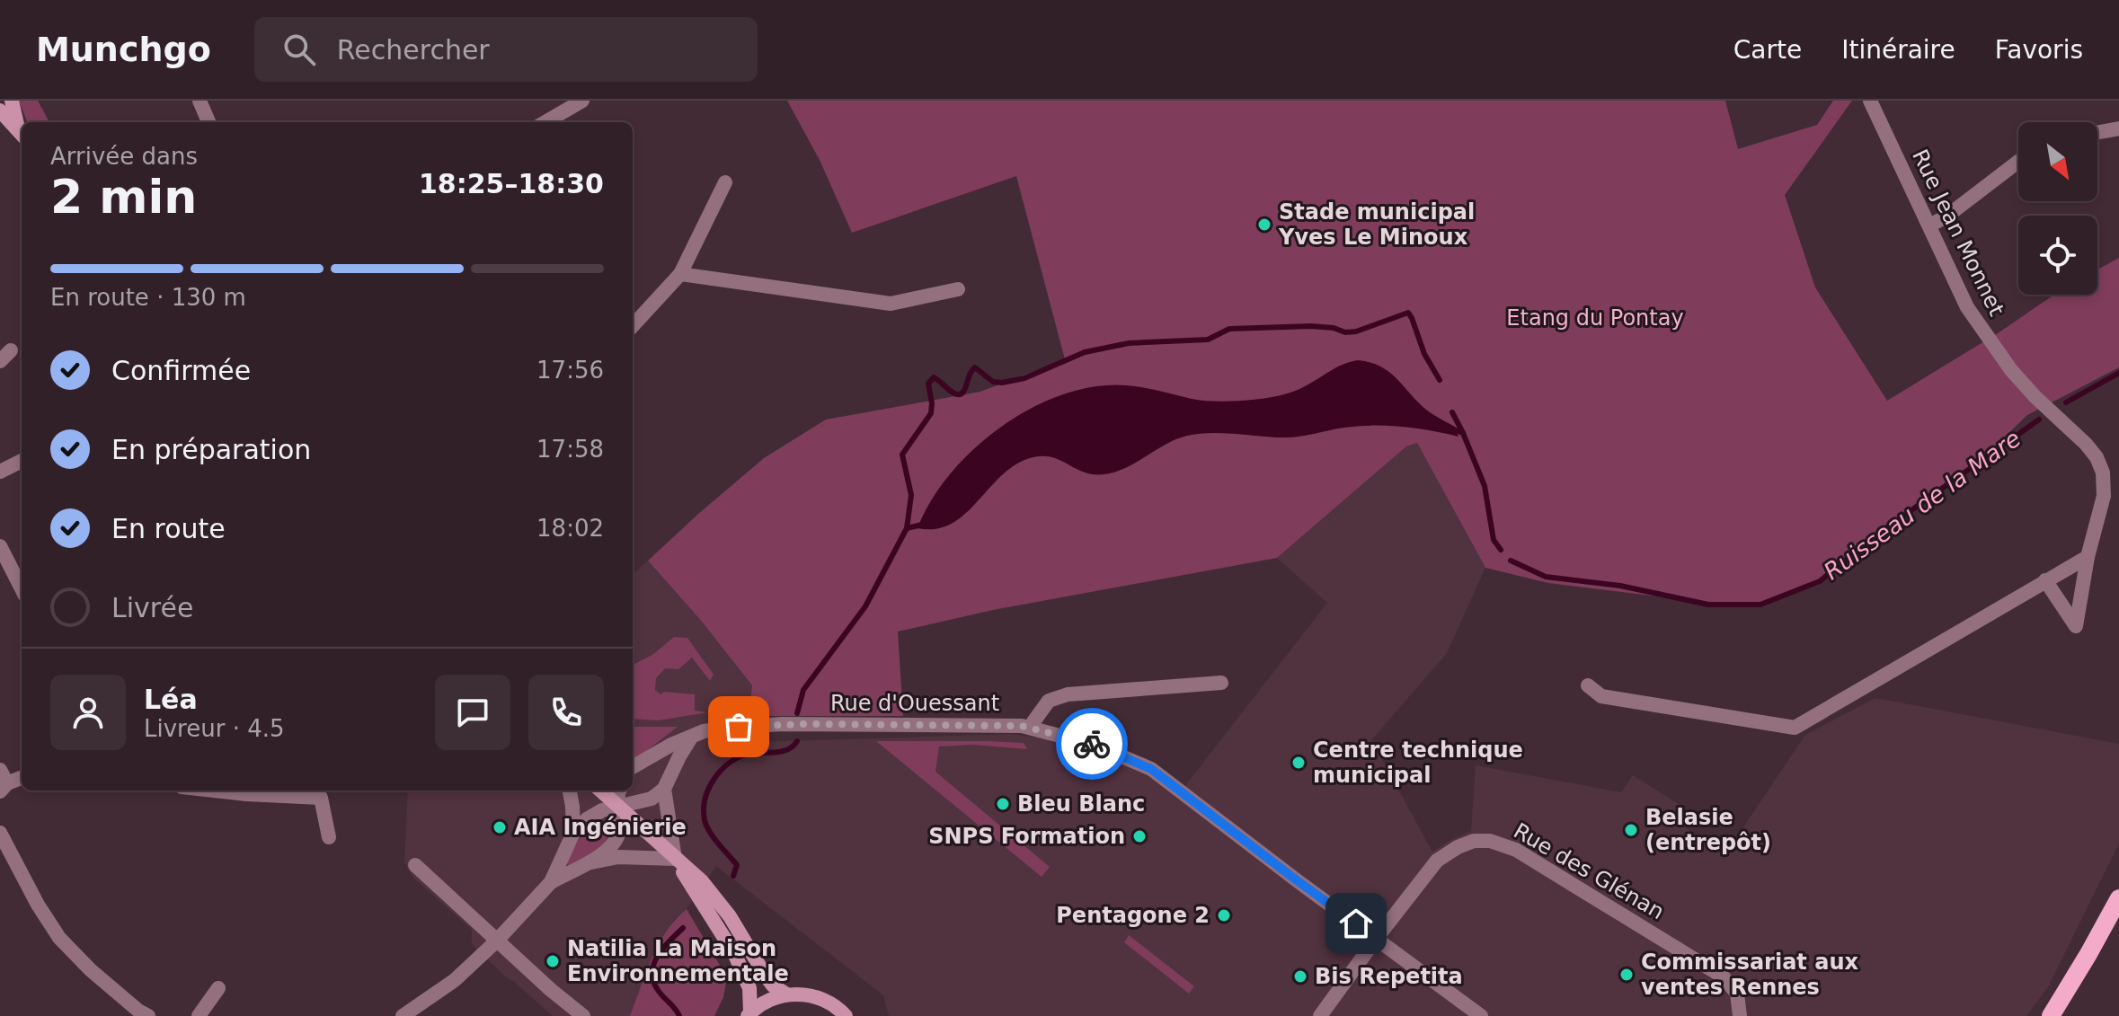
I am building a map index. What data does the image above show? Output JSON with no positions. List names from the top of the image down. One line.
{"streets":{"street":["Rue Jean Monnet","Rue d'Ouessant","Rue des Glénan"]},"crossings":[["Rue d'Ouessant","Rue des Glénan"]],"water":["Ruisseau de la Mare"],"parks":["Etang du Pontay"],"places":["Stade municipal Yves Le Minoux","Centre technique municipal","Bleu Blanc","AIA Ingénierie","Belasie (entrepôt)","SNPS Formation","Pentagone 2","Natilia La Maison Environnementale","Commissariat aux ventes Rennes","Bis Repetita"],"north":"bottom right","page":{"header":"Munchgo","search":"Rechercher","nav":["Carte","Itinéraire","Favoris"],"heading":["2 min","Arrivée dans","18:25–18:30"],"panel":["Léa","Livreur · 4.5"],"bar":"En route · 130 m","list":[["Confirmée","17:56"],["En préparation","17:58"],["En route","18:02"],"Livrée"]}}
